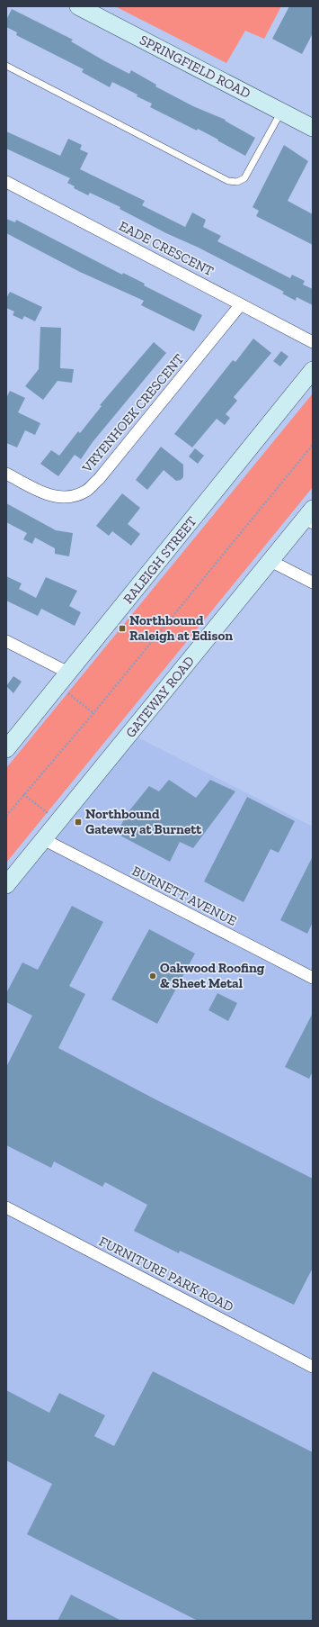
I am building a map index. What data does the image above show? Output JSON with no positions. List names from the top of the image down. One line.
{"streets":{"street":["SPRINGFIELD ROAD","EADE CRESCENT","VRYENHOEK CRESCENT","RALEIGH STREET","GATEWAY ROAD","BURNETT AVENUE","FURNITURE PARK ROAD"]},"crossings":[["EADE CRESCENT","VRYENHOEK CRESCENT"],["GATEWAY ROAD","BURNETT AVENUE"]],"places":{"transit":["Northbound Raleigh at Edison","Northbound Gateway at Burnett"],"other":["Oakwood Roofing & Sheet Metal"]}}
